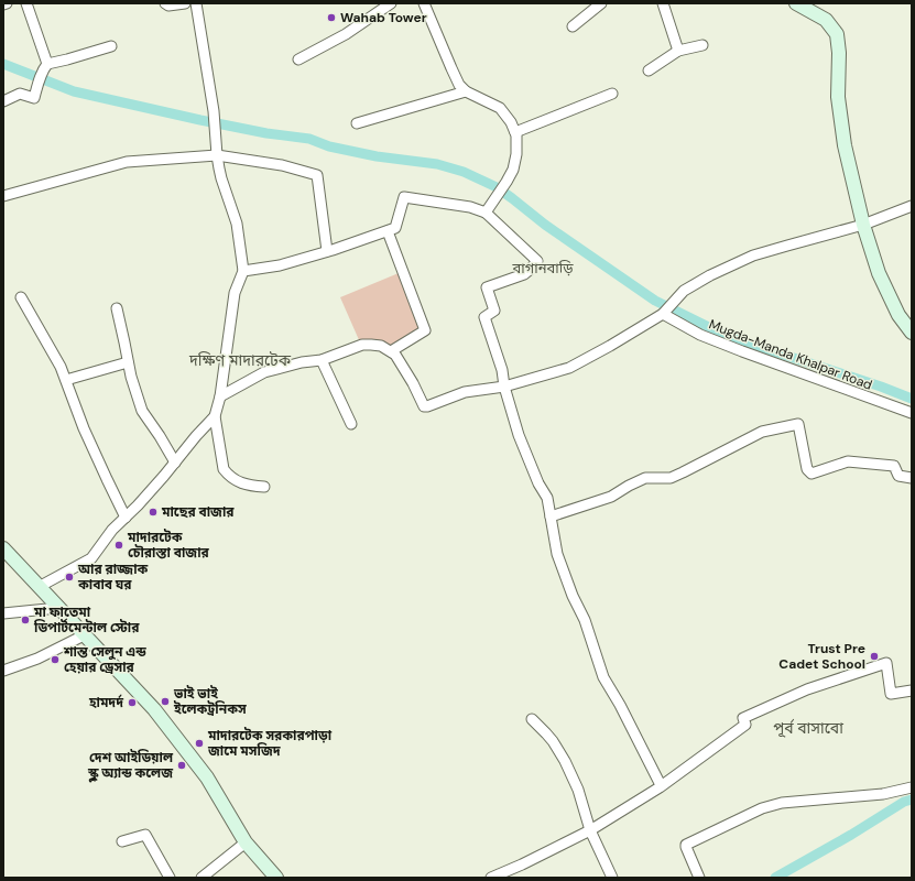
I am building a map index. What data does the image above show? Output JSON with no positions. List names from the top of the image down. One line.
{"streets":{"street":["Mugda-Manda Khalpar Road"]},"districts":["বাগানবাড়ি","দক্ষিণ মাদারটেক","পূর্ব বাসাবো"],"places":["Wahab Tower","মাছের বাজার","মাদারটেক চৌরাস্তা বাজার","আর রাজ্জাক কাবাব ঘর","মা ফাতেমা ডিপার্টমেন্টাল স্টোর","Trust Pre Cadet School","শান্ত সেলুন এন্ড হেয়ার ড্রেসার","ভাই ভাই ইলেকট্রনিকস","হামদর্দ","মাদারটেক সরকারপাড়া জামে মসজিদ","দেশ আইডিয়াল স্কুল অ্যান্ড কলেজ"]}
